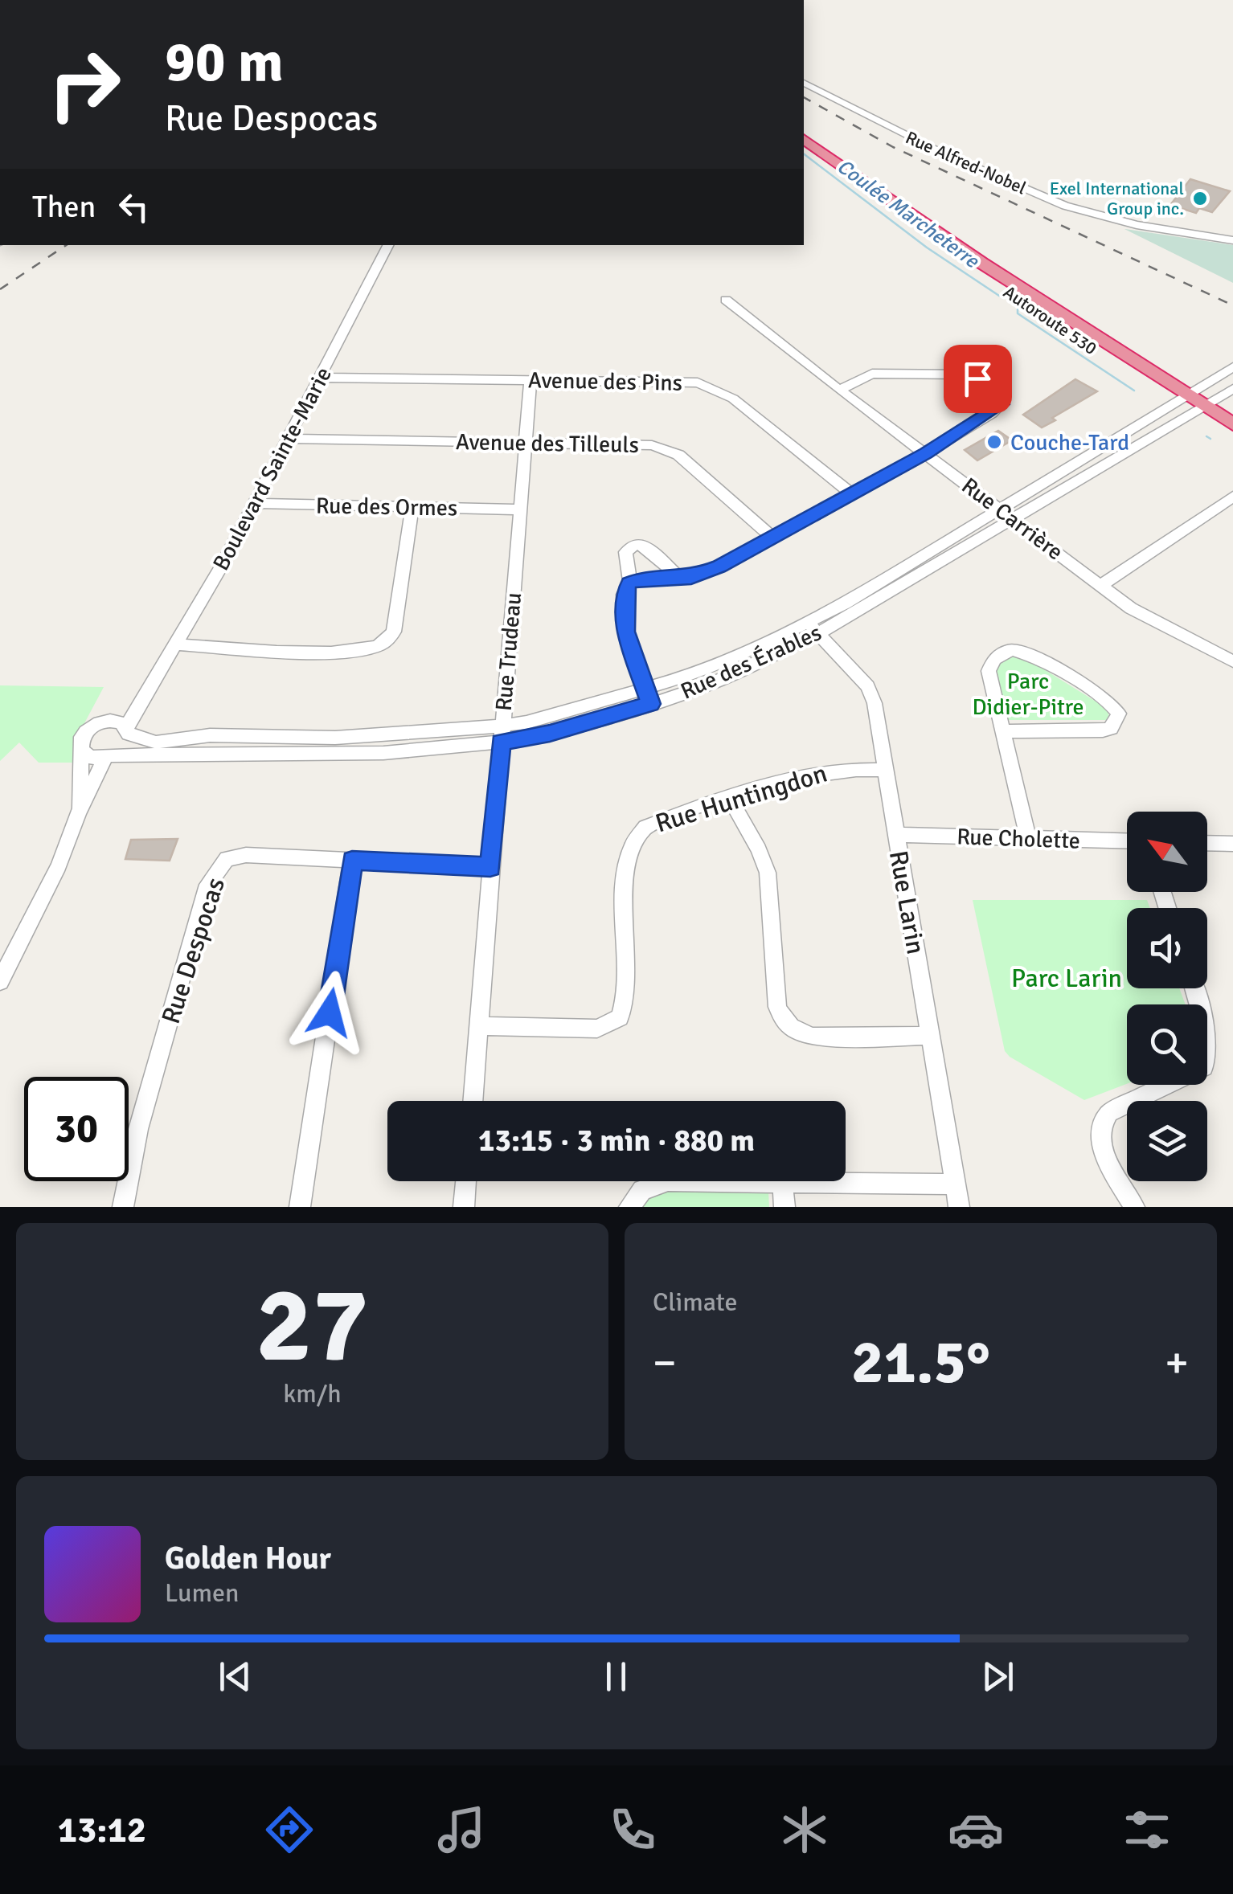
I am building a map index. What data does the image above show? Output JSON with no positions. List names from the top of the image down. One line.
{"streets":{"highway":["Autoroute 530"],"street":["Rue Alfred-Nobel","Avenue des Pins","Avenue des Tilleuls","Boulevard Sainte-Marie","Rue des Ormes","Rue Carrière","Rue Trudeau","Rue des Érables","Rue Huntingdon","Rue Cholette","Rue Larin","Rue Despocas"]},"crossings":[["Autoroute 530","Rue des Érables"],["Avenue des Pins","Boulevard Sainte-Marie"],["Avenue des Pins","Rue Trudeau"],["Avenue des Tilleuls","Boulevard Sainte-Marie"],["Avenue des Tilleuls","Rue Trudeau"],["Boulevard Sainte-Marie","Rue des Ormes"],["Boulevard Sainte-Marie","Rue des Érables"],["Rue des Ormes","Rue Trudeau"],["Rue Carrière","Rue des Érables"],["Rue Trudeau","Rue des Érables"],["Rue Trudeau","Rue Huntingdon"],["Rue Trudeau","Rue Despocas"],["Rue des Érables","Rue Larin"],["Rue Huntingdon","Rue Larin"],["Rue Cholette","Rue Larin"]],"water":["Coulée Marcheterre"],"parks":["Parc Didier-Pitre","Parc Larin"],"places":["Exel International Group inc.","Couche-Tard"],"north":"top left","page":{"turn":["90 m","Rue Despocas"],"then":"Then","limit":"30","trip":"13:15 · 3 min · 880 m","tile":[["27","km/h"],"Climate"],"heat":["−","21.5°","+"],"song":["Golden Hour","Lumen"],"tabs":"13:12"}}
